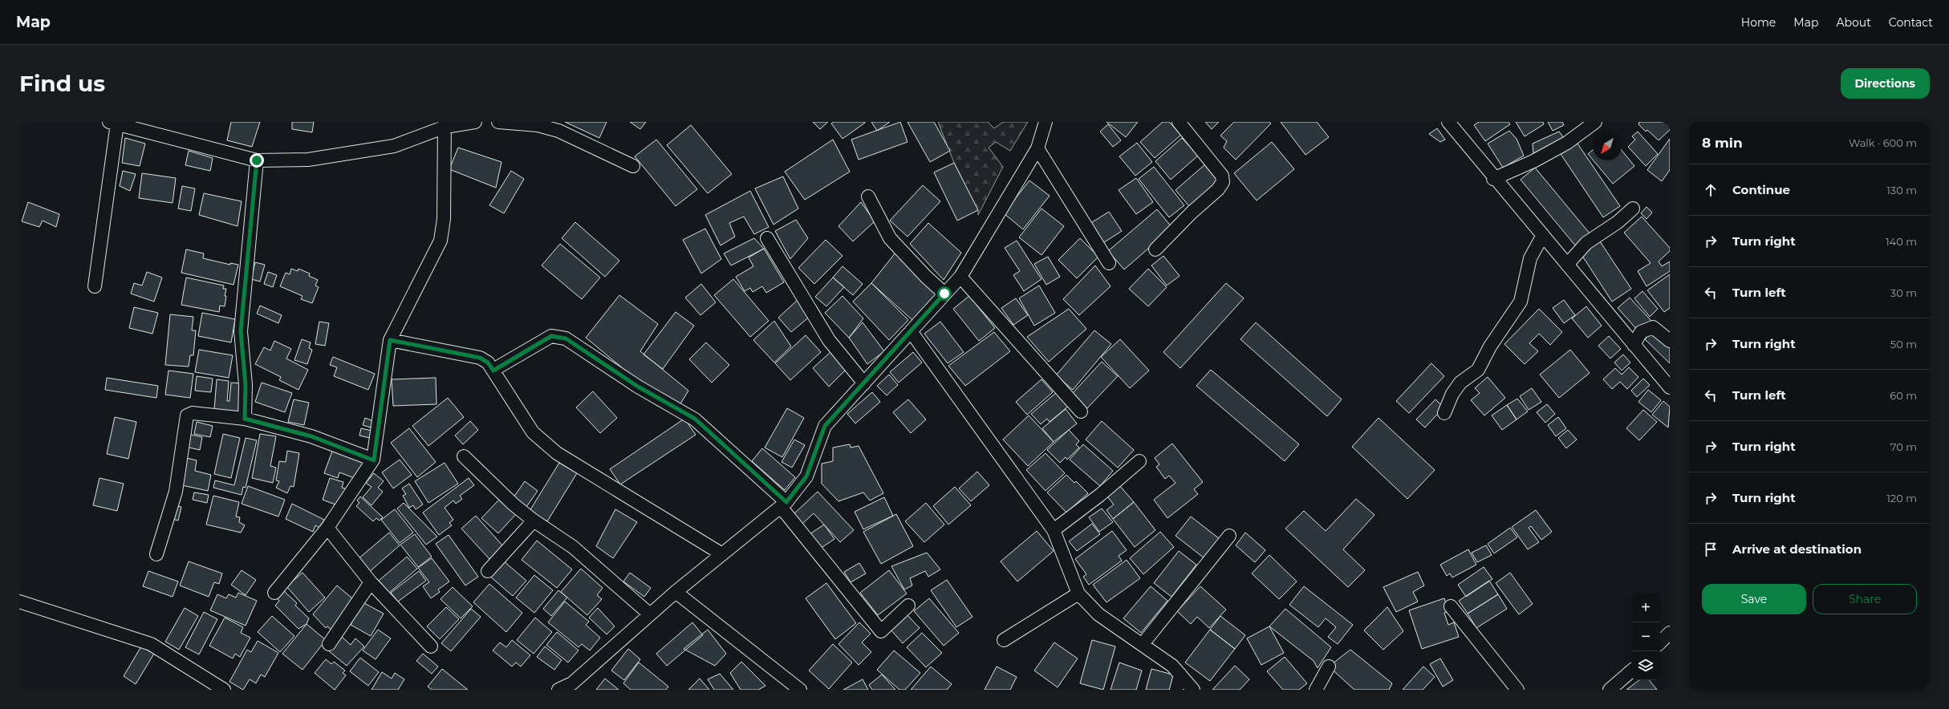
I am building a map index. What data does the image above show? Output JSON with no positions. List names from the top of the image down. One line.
{"north":"bottom left","page":{"header":"Map","nav":["Home","Map","About","Contact"],"buttons":["Directions",["Save","Share"]],"title":"Find us","heading":["8 min","Walk · 600 m"],"list":[["Continue","130 m"],["Turn right","140 m"],["Turn left","30 m"],["Turn right","50 m"],["Turn left","60 m"],["Turn right","70 m"],["Turn right","120 m"],"Arrive at destination"],"map_buttons":["+","−"]}}
